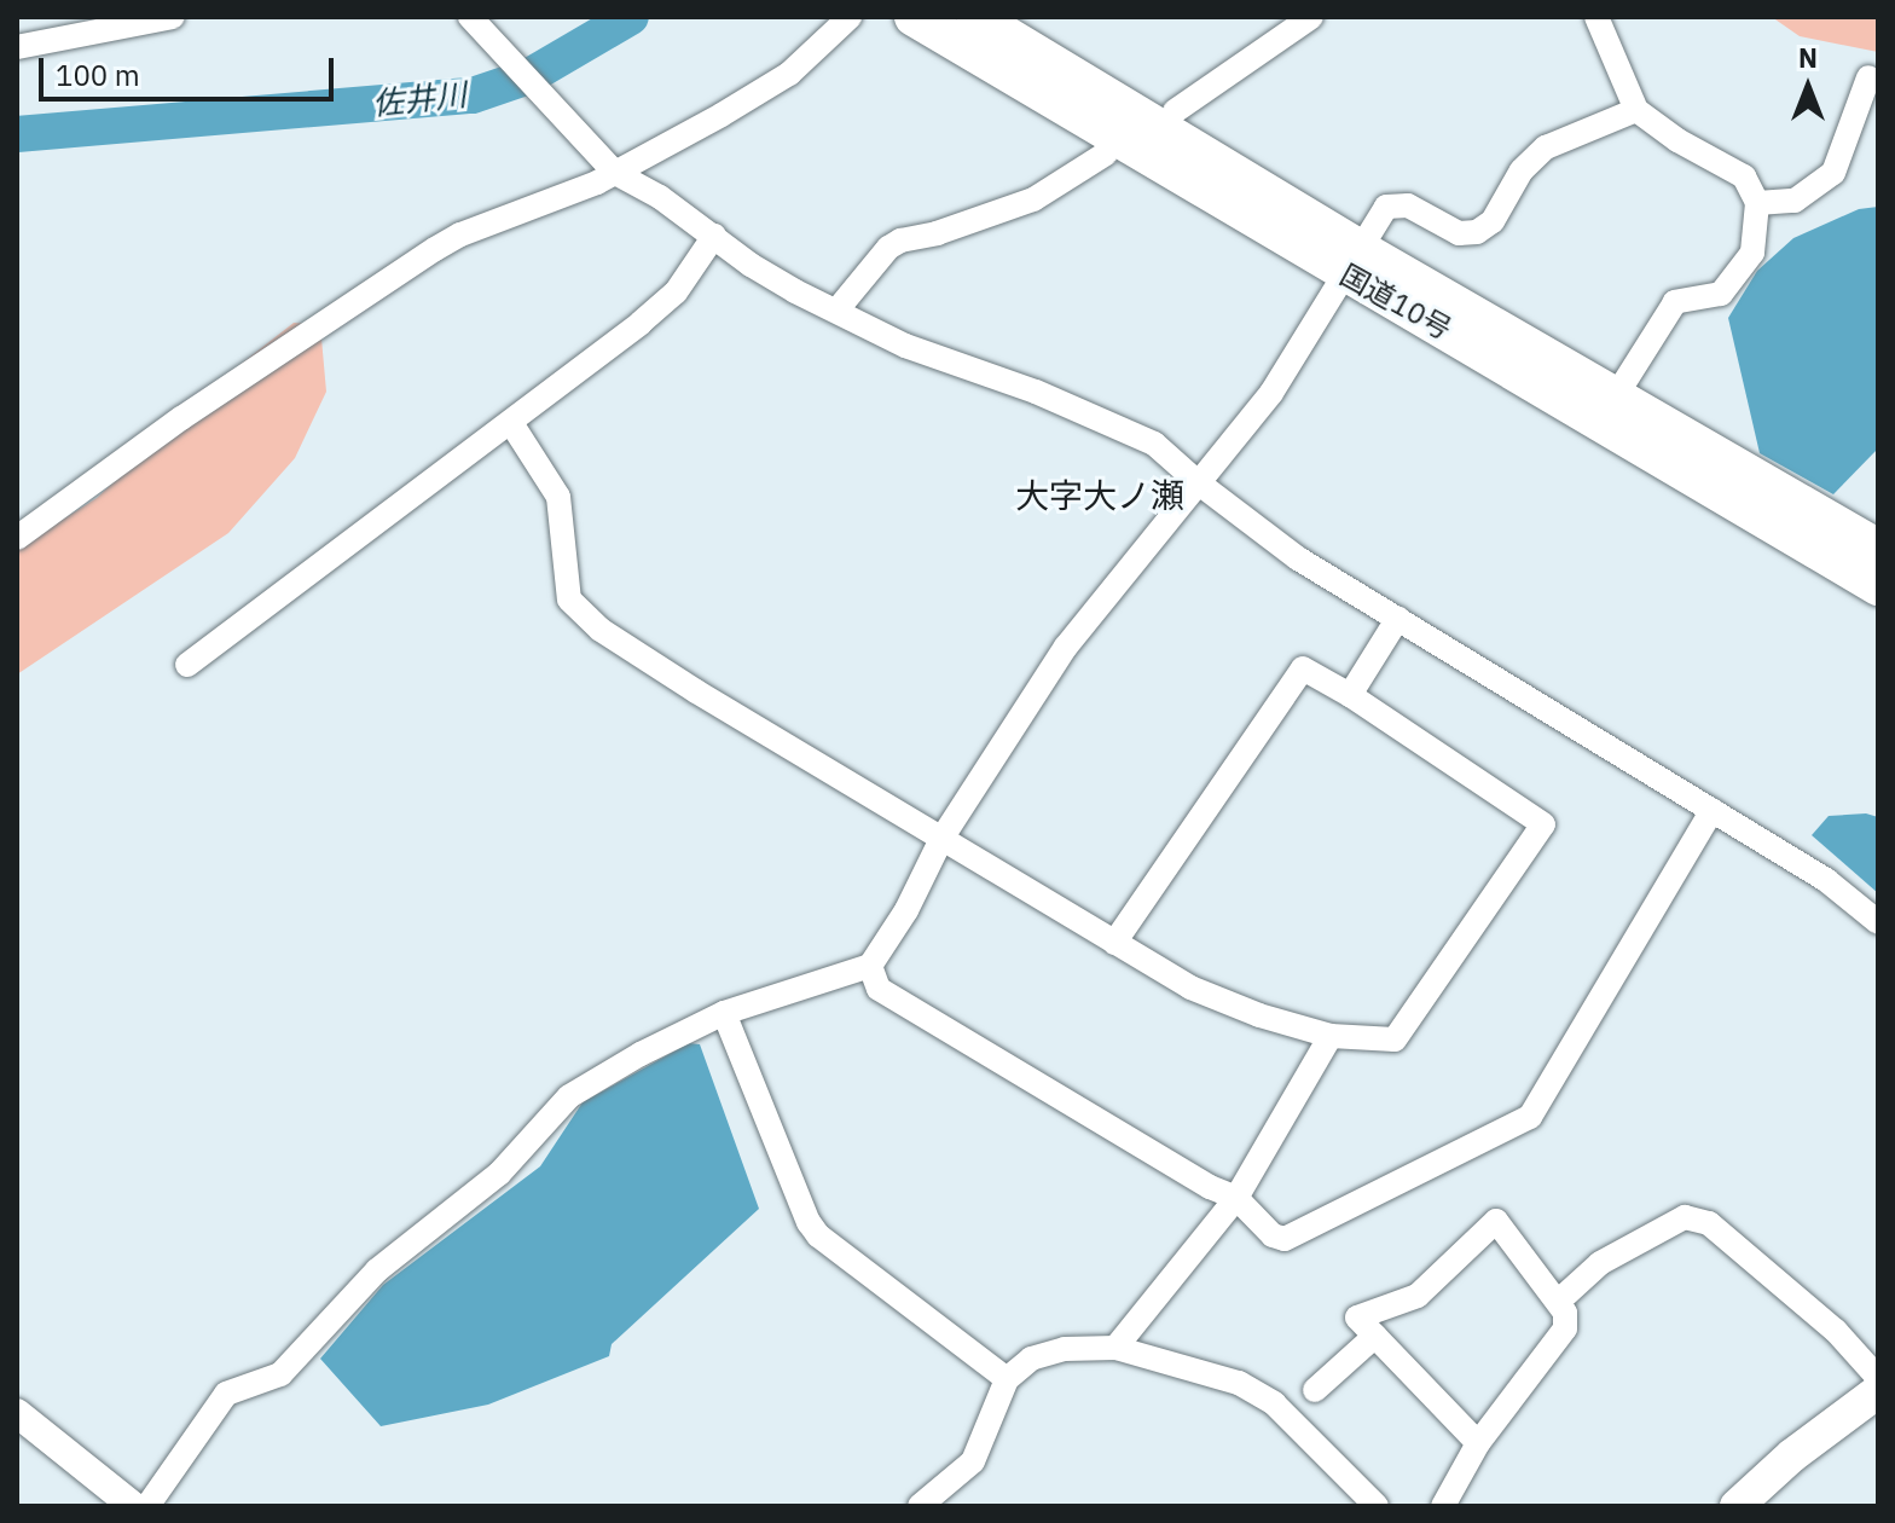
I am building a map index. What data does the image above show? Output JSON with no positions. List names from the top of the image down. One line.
{"streets":{"highway":["国道10号"]},"districts":["大字大ノ瀬"],"water":["佐井川"],"scale_bar":"100 m","north":"top"}
